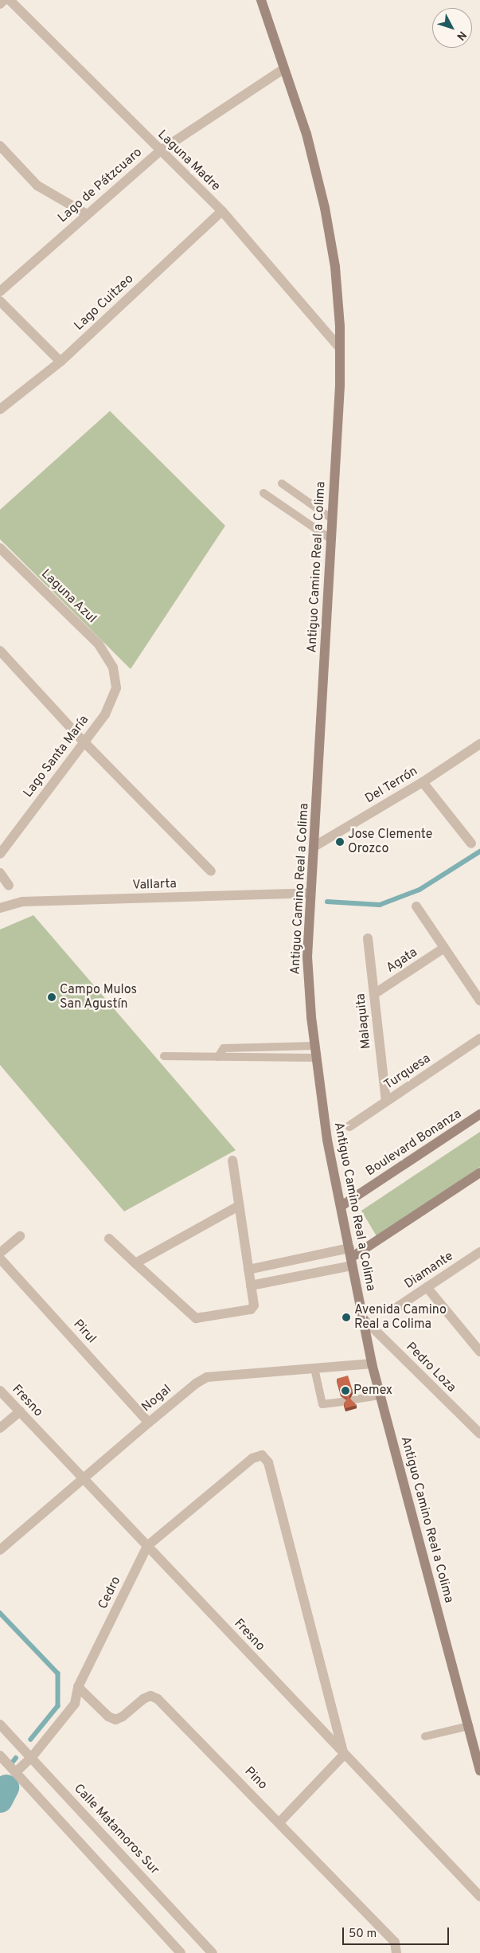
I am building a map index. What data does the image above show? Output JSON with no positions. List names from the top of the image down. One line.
{"streets":{"main road":["Antiguo Camino Real a Colima","Boulevard Bonanza"],"street":["Laguna Madre","Lago de Pátzcuaro","Lago Cuitzeo","Laguna Azul","Lago Santa María","Del Terrón","Vallarta","Agata","Malaquita","Turquesa","Diamante","Pirul","Pedro Loza","Nogal","Fresno","Cedro","Pino","Calle Matamoros Sur"]},"crossings":[["Laguna Madre","Lago de Pátzcuaro"],["Laguna Madre","Lago Cuitzeo"],["Laguna Madre","Antiguo Camino Real a Colima"],["Lago de Pátzcuaro","Antiguo Camino Real a Colima"],["Antiguo Camino Real a Colima","Del Terrón"],["Antiguo Camino Real a Colima","Vallarta"],["Antiguo Camino Real a Colima","Boulevard Bonanza"],["Antiguo Camino Real a Colima","Pedro Loza"],["Antiguo Camino Real a Colima","Nogal"],["Laguna Azul","Lago Santa María"],["Agata","Malaquita"],["Malaquita","Turquesa"],["Pirul","Nogal"],["Nogal","Fresno"],["Fresno","Cedro"],["Cedro","Pino"],["Cedro","Calle Matamoros Sur"]],"places":["Jose Clemente Orozco","Campo Mulos San Agustín","Avenida Camino Real a Colima","Pemex"],"scale_bar":"50 m","north":"bottom right"}
